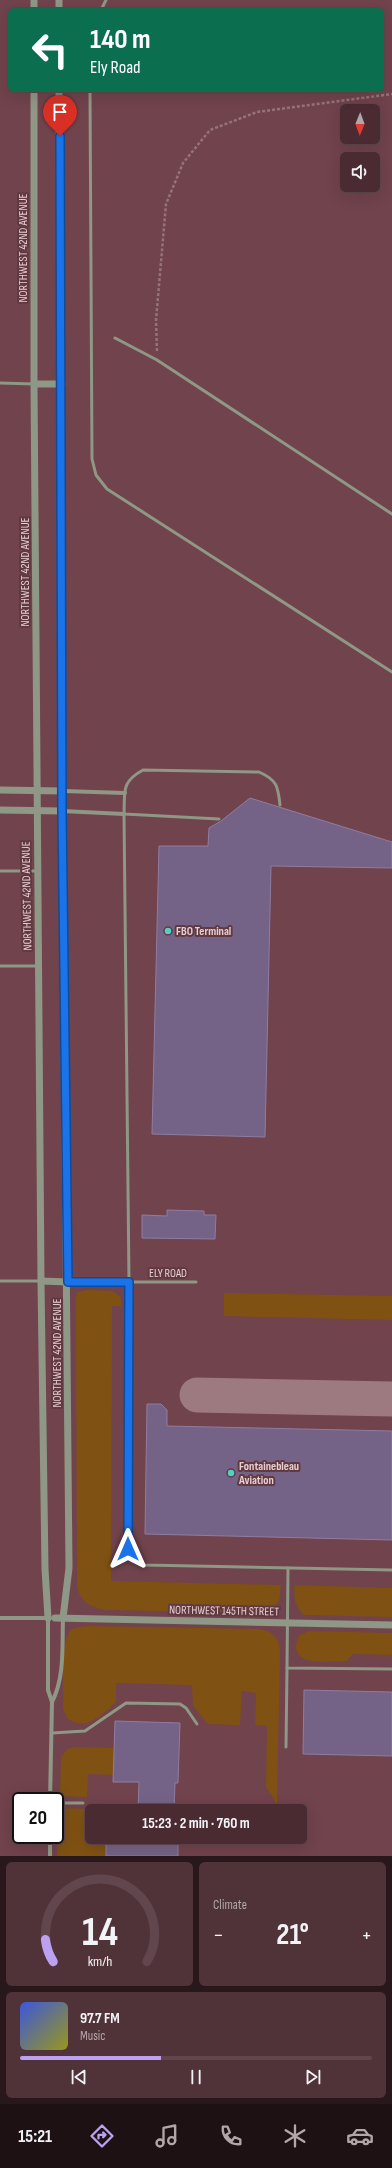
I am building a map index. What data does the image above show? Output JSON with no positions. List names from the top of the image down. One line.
{"streets":{"street":["NORTHWEST 42ND AVENUE","NORTHWEST 145TH STREET"],"lane":["ELY ROAD"]},"crossings":[["NORTHWEST 42ND AVENUE","ELY ROAD"],["NORTHWEST 42ND AVENUE","NORTHWEST 145TH STREET"]],"places":["FBO Terminal","Fontainebleau Aviation"],"north":"bottom","page":{"turn":["140 m","Ely Road"],"limit":"20","trip":"15:23 · 2 min · 760 m","tile":"Climate","heat":["−","21°","+"],"song":["97.7 FM","Music"],"tabs":"15:21","gauge":["14","km/h"]}}
